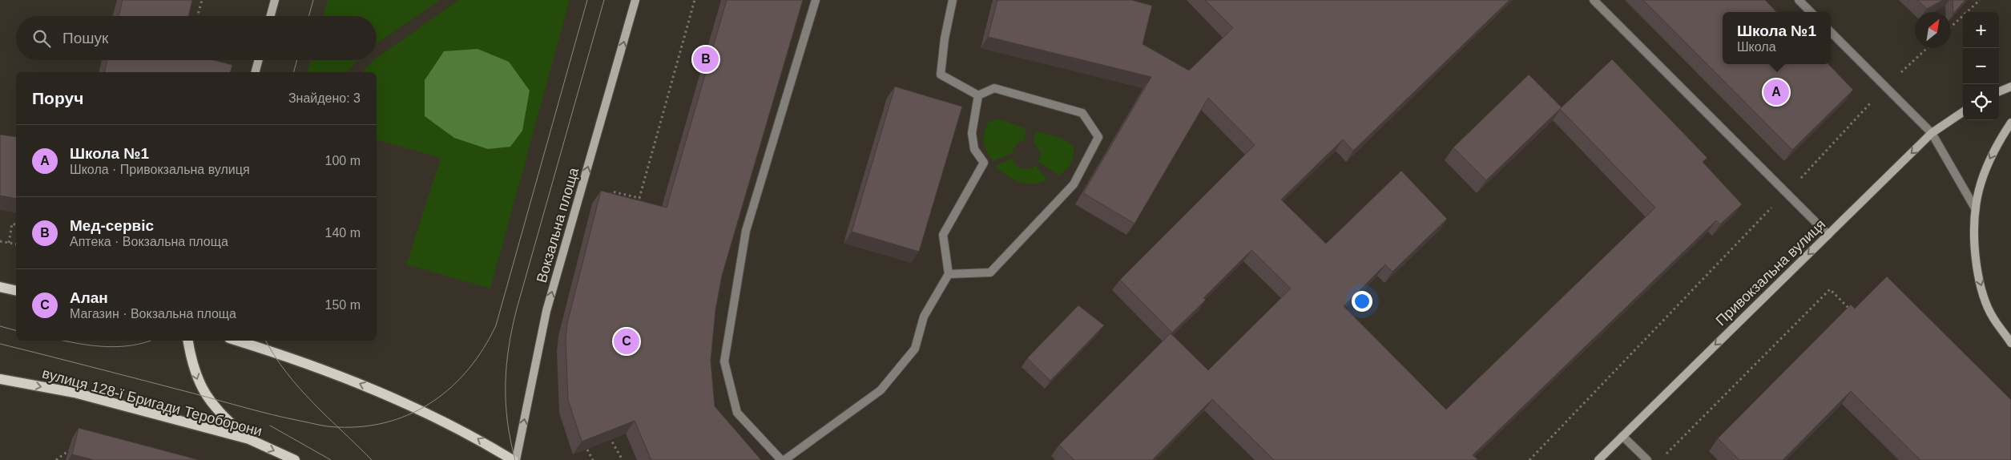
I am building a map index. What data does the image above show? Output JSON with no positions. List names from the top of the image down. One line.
{"streets":{"main road":["Вокзальна площа","Привокзальна вулиця","вулиця 128-ї Бригади Тероборони"]},"one_way":["Вокзальна площа","Привокзальна вулиця","вулиця 128-ї Бригади Тероборони"],"north":"top right","page":{"map_buttons":["+","−"],"popup":["Школа №1","Школа"],"search":"Пошук","pins":["B","A","C"],"heading":["Поруч","Знайдено: 3"],"list":[{"mark":"A","name":"Школа №1","note":"Школа · Привокзальна вулиця","value":"100 m"},{"mark":"B","name":"Мед-сервіс","note":"Аптека · Вокзальна площа","value":"140 m"},{"mark":"C","name":"Алан","note":"Магазин · Вокзальна площа","value":"150 m"}]}}
